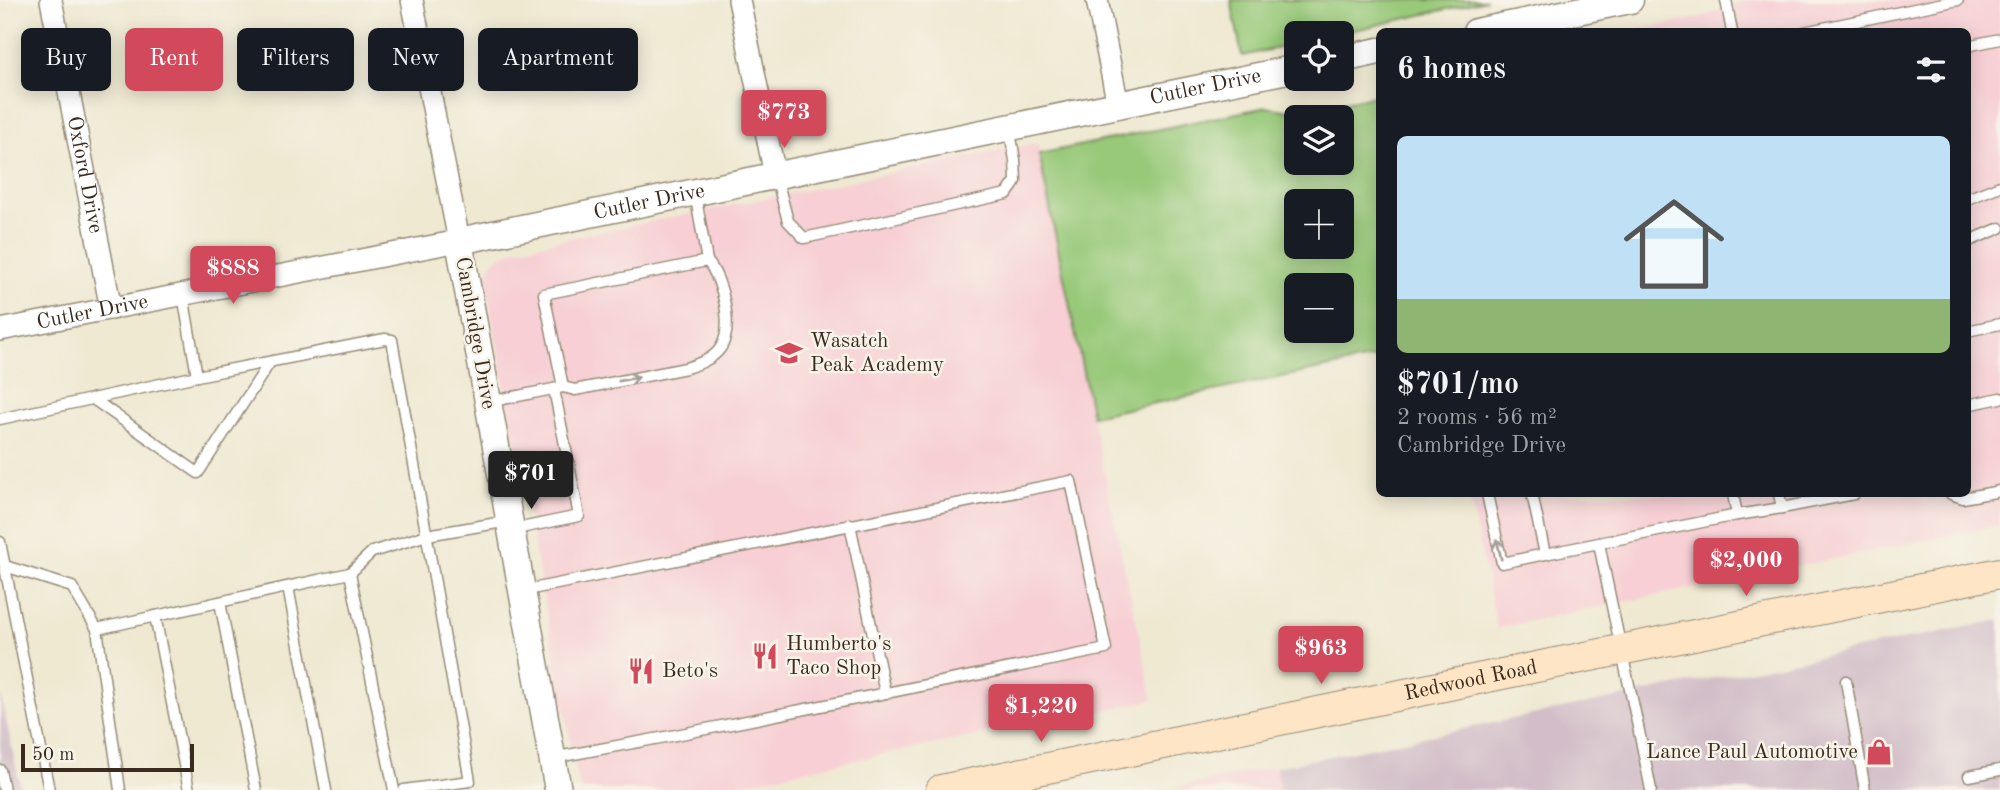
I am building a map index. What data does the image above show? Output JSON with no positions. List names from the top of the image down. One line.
{"streets":{"main road":["Redwood Road"],"street":["Cutler Drive","Oxford Drive","Cambridge Drive"]},"crossings":[["Cutler Drive","Oxford Drive"],["Cutler Drive","Cambridge Drive"]],"places":{"school or university":["Wasatch Peak Academy"],"restaurant":["Humberto's Taco Shop","Beto's"],"shop":["Lance Paul Automotive"]},"scale_bar":"50 m","page":{"map_buttons":["+","−"],"chip":["Buy","Rent","Filters","New","Apartment"],"heading":"6 homes","price":["$773","$888","$701","$2,000","$963","$1,220"],"list":[{"name":"$701/mo","note":"2 rooms · 56 m² · Cambridge Drive"}],"scale":"50 m"}}
